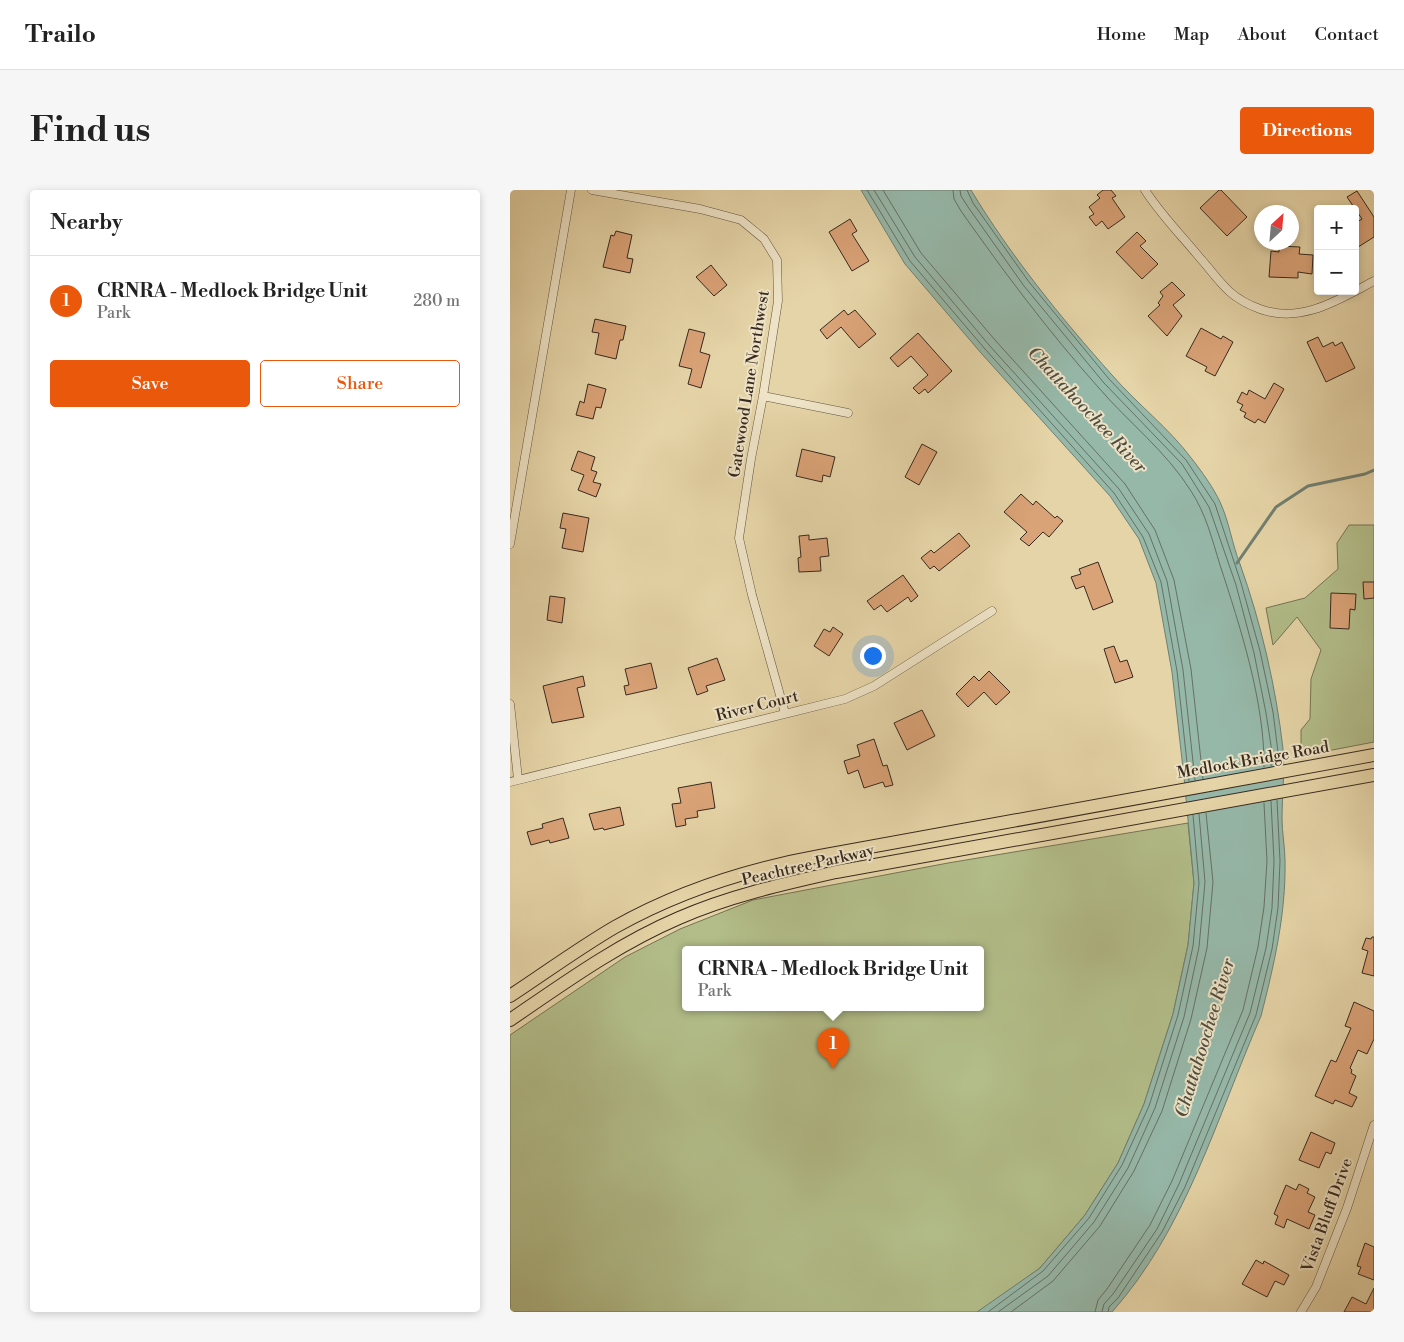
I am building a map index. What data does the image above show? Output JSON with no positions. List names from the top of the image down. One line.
{"streets":{"highway":["Medlock Bridge Road","Peachtree Parkway"],"street":["Gatewood Lane Northwest","River Court","Vista Bluff Drive"]},"crossings":[["Gatewood Lane Northwest","River Court"],["Medlock Bridge Road","Peachtree Parkway"]],"water":["Chattahoochee River"],"north":"top right","page":{"header":"Trailo","nav":["Home","Map","About","Contact"],"buttons":["Directions",["Save","Share"]],"title":"Find us","heading":"Nearby","map_buttons":["+","−"],"list":[{"mark":"1","name":"CRNRA - Medlock Bridge Unit","note":"Park","value":"280 m"}],"popup":["CRNRA - Medlock Bridge Unit","Park"],"pins":"1"}}
